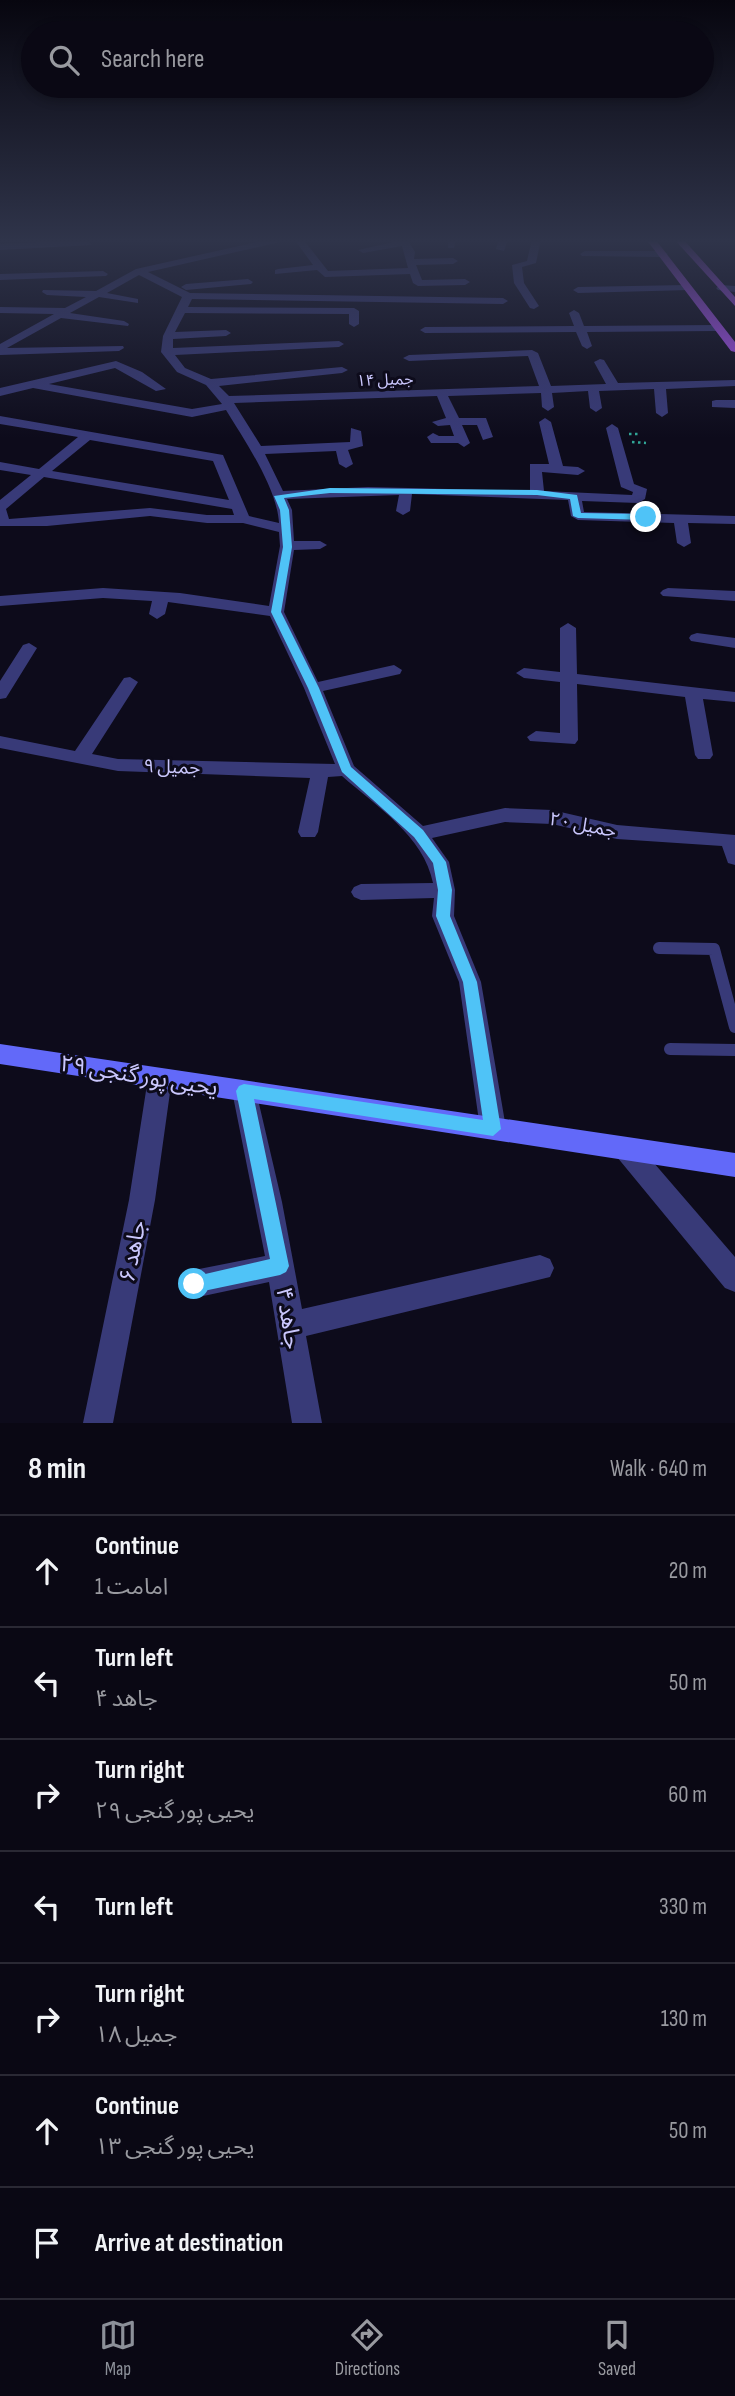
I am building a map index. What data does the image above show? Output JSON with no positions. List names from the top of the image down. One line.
{"streets":{"main road":["یحیی پور گنجی ۲۹"],"street":["جمیل ۱۴","جمیل ۹","جمیل ۲۰","جاهد ۶","جاهد ۴"]},"crossings":[["یحیی پور گنجی ۲۹","جاهد ۶"],["یحیی پور گنجی ۲۹","جاهد ۴"]],"page":{"search":"Search here","heading":["8 min","Walk · 640 m"],"list":[["Continue","امامت 1","20 m"],["Turn left","جاهد ۴","50 m"],["Turn right","یحیی پور گنجی ۲۹","60 m"],["Turn left","330 m"],["Turn right","جمیل ۱۸","130 m"],["Continue","یحیی پور گنجی ۱۳","50 m"],"Arrive at destination"],"nav":["Map","Directions","Saved"]}}
